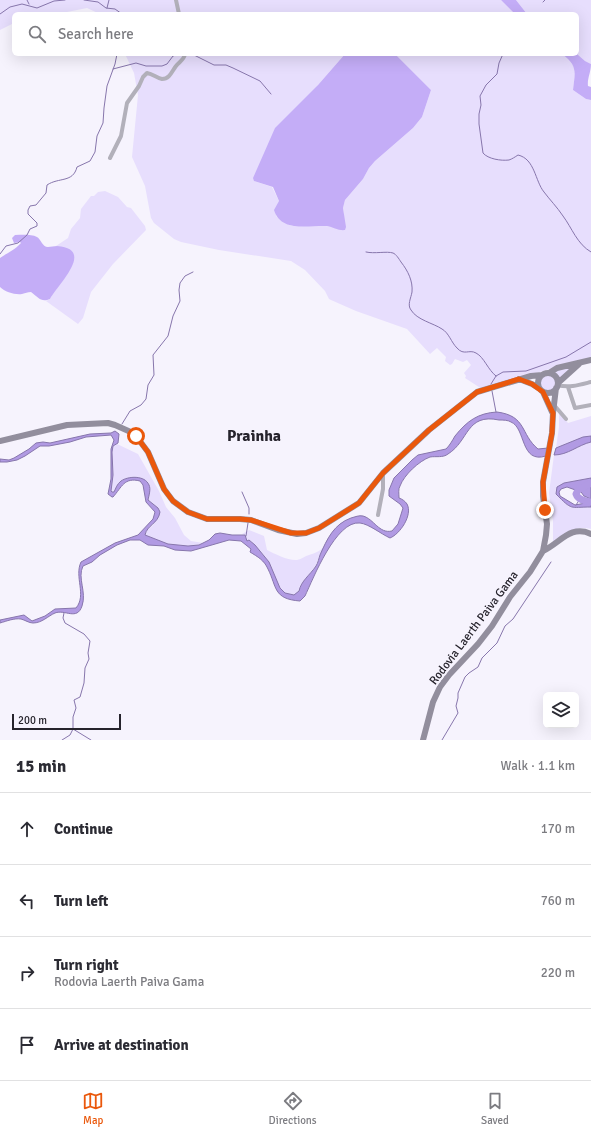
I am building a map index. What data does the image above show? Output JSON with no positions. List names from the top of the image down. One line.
{"streets":{"street":["Rodovia Laerth Paiva Gama"]},"districts":["Prainha"],"scale_bar":"200 m","page":{"search":"Search here","scale":"200 m","heading":["15 min","Walk · 1.1 km"],"list":[["Continue","170 m"],["Turn left","760 m"],["Turn right","Rodovia Laerth Paiva Gama","220 m"],"Arrive at destination"],"nav":["Map","Directions","Saved"]}}
